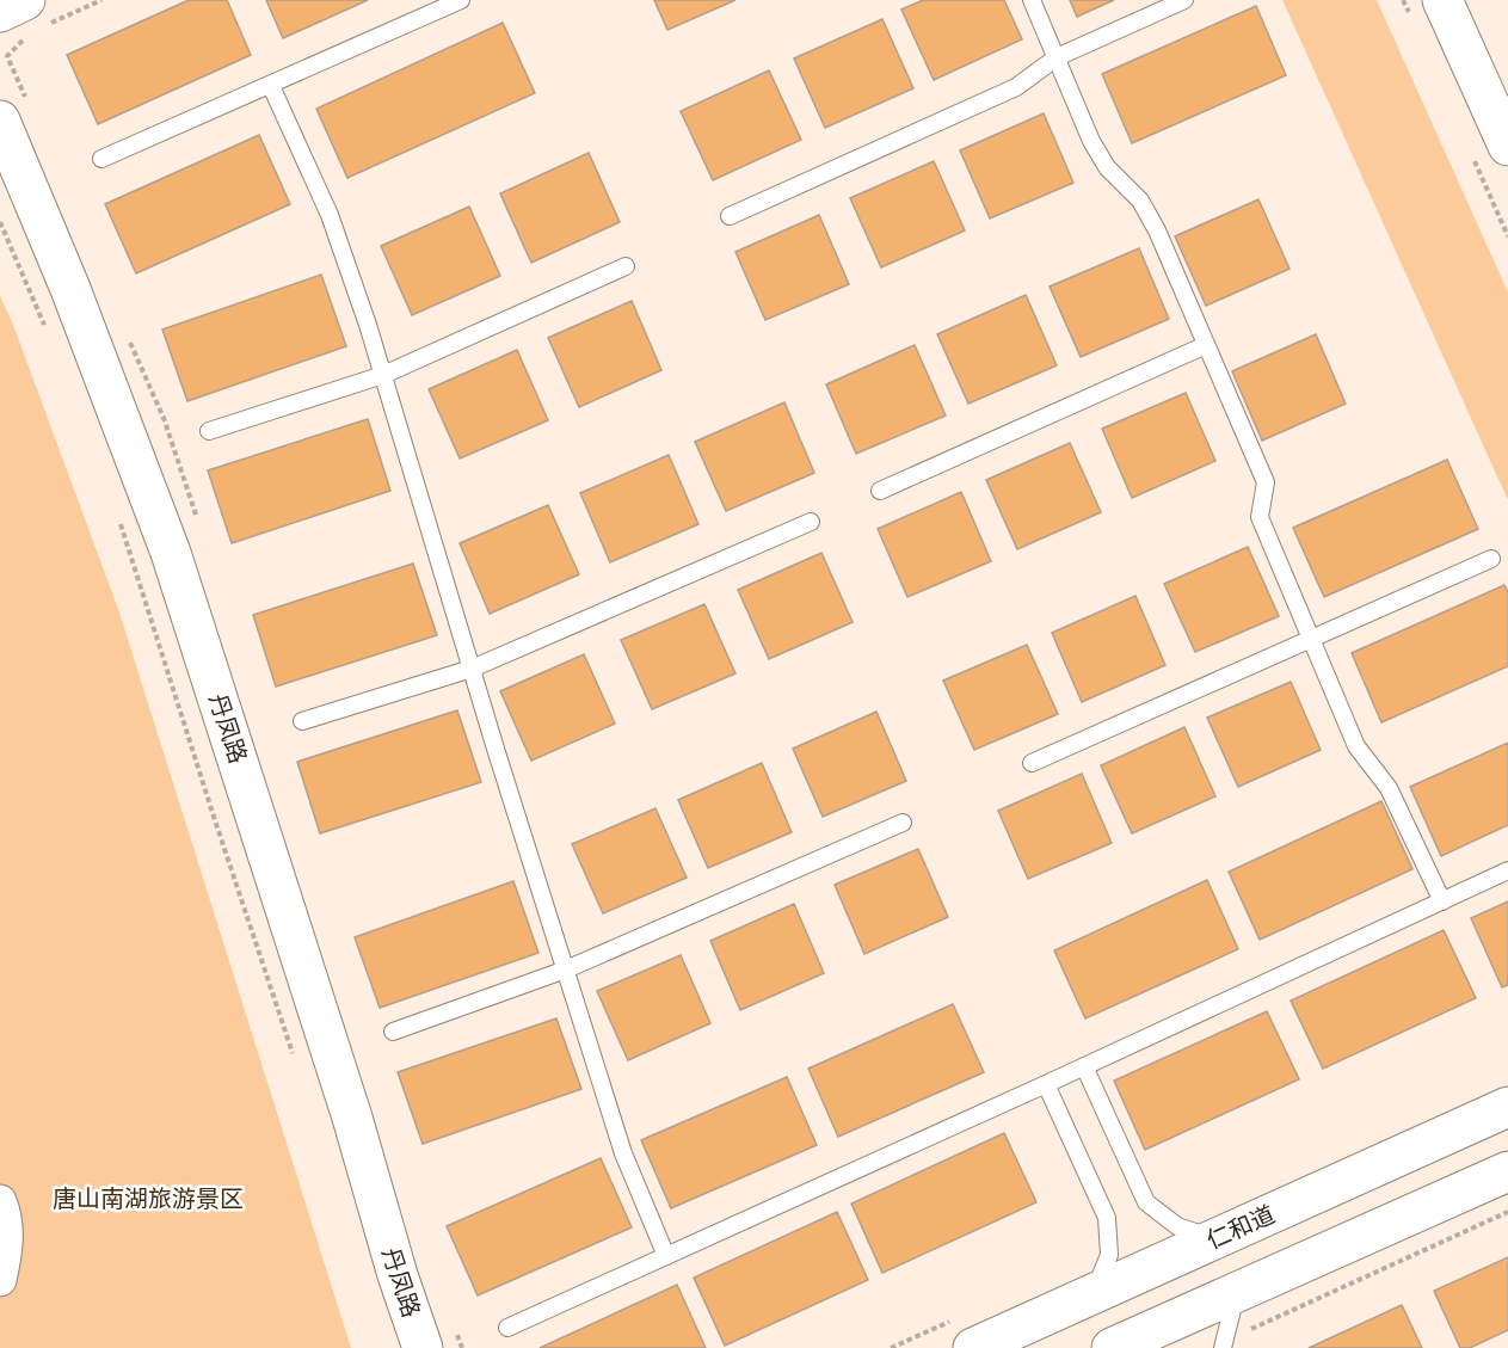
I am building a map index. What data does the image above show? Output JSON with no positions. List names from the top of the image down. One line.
{"streets":{"main road":["丹凤路","仁和道"]},"parks":["唐山南湖旅游景区"]}
